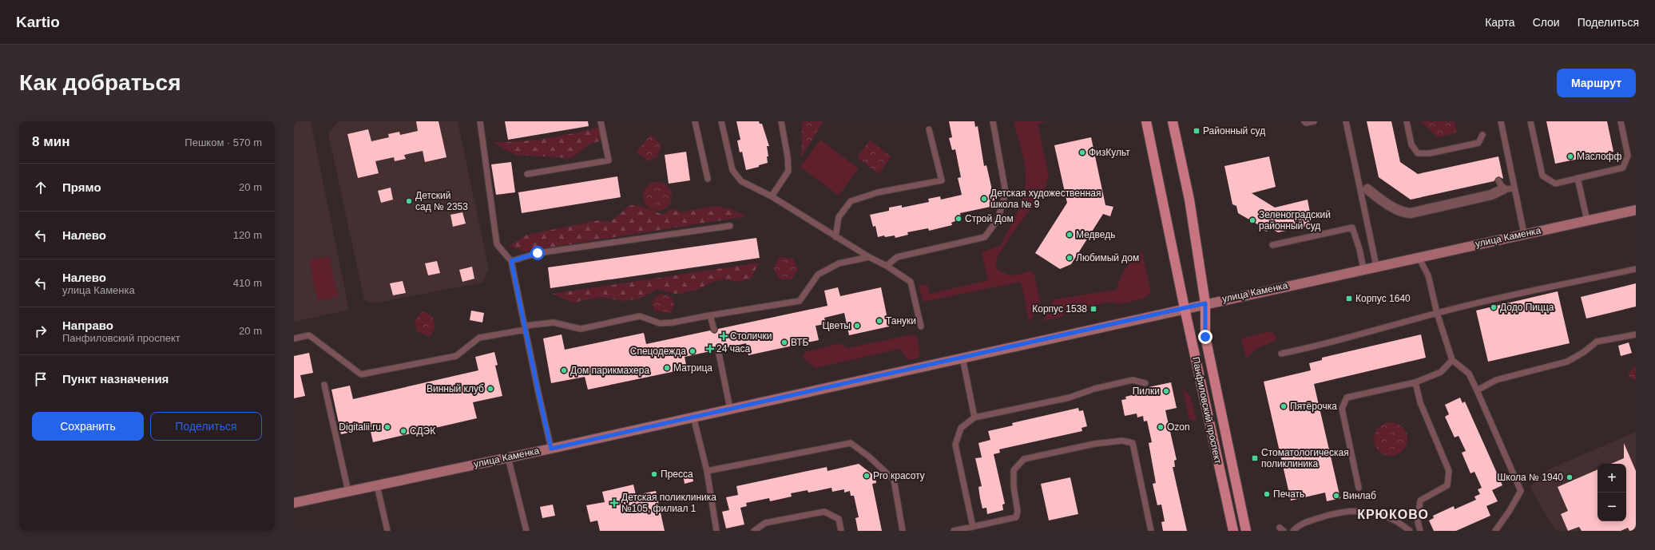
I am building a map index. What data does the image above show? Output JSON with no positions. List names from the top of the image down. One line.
{"streets":{"main road":["улица Каменка","Панфиловский проспект"]},"crossings":[["улица Каменка","Панфиловский проспект"]],"districts":["КРЮКОВО"],"places":{"transit":["Районный суд","Корпус 1640","Корпус 1538","Стоматологическая поликлиника"],"other":["ФизКульт","Маслофф","Детская художественная школа № 9","Детский сад № 2353","Строй Дом","Зеленоградский районный суд","Медведь","Любимый дом","Додо Пицца","Тануки","Цветы","ВТБ","Спецодежда","Матрица","Дом парикмахера","Винный клуб","Пилки","Пятёрочка","Digitalii.ru","Ozon","СДЭК","Пресса","Pro красоту","Школа № 1940","Печать","Винлаб"],"health":["Столички","24 часа","Детская поликлиника №105, филиал 1"]},"page":{"header":"Kartio","nav":["Карта","Слои","Поделиться"],"buttons":["Маршрут",["Сохранить","Поделиться"]],"title":"Как добраться","heading":["8 мин","Пешком · 570 m"],"list":[["Прямо","20 m"],["Налево","120 m"],["Налево","улица Каменка","410 m"],["Направо","Панфиловский проспект","20 m"],"Пункт назначения"],"map_buttons":["+","−"]}}
